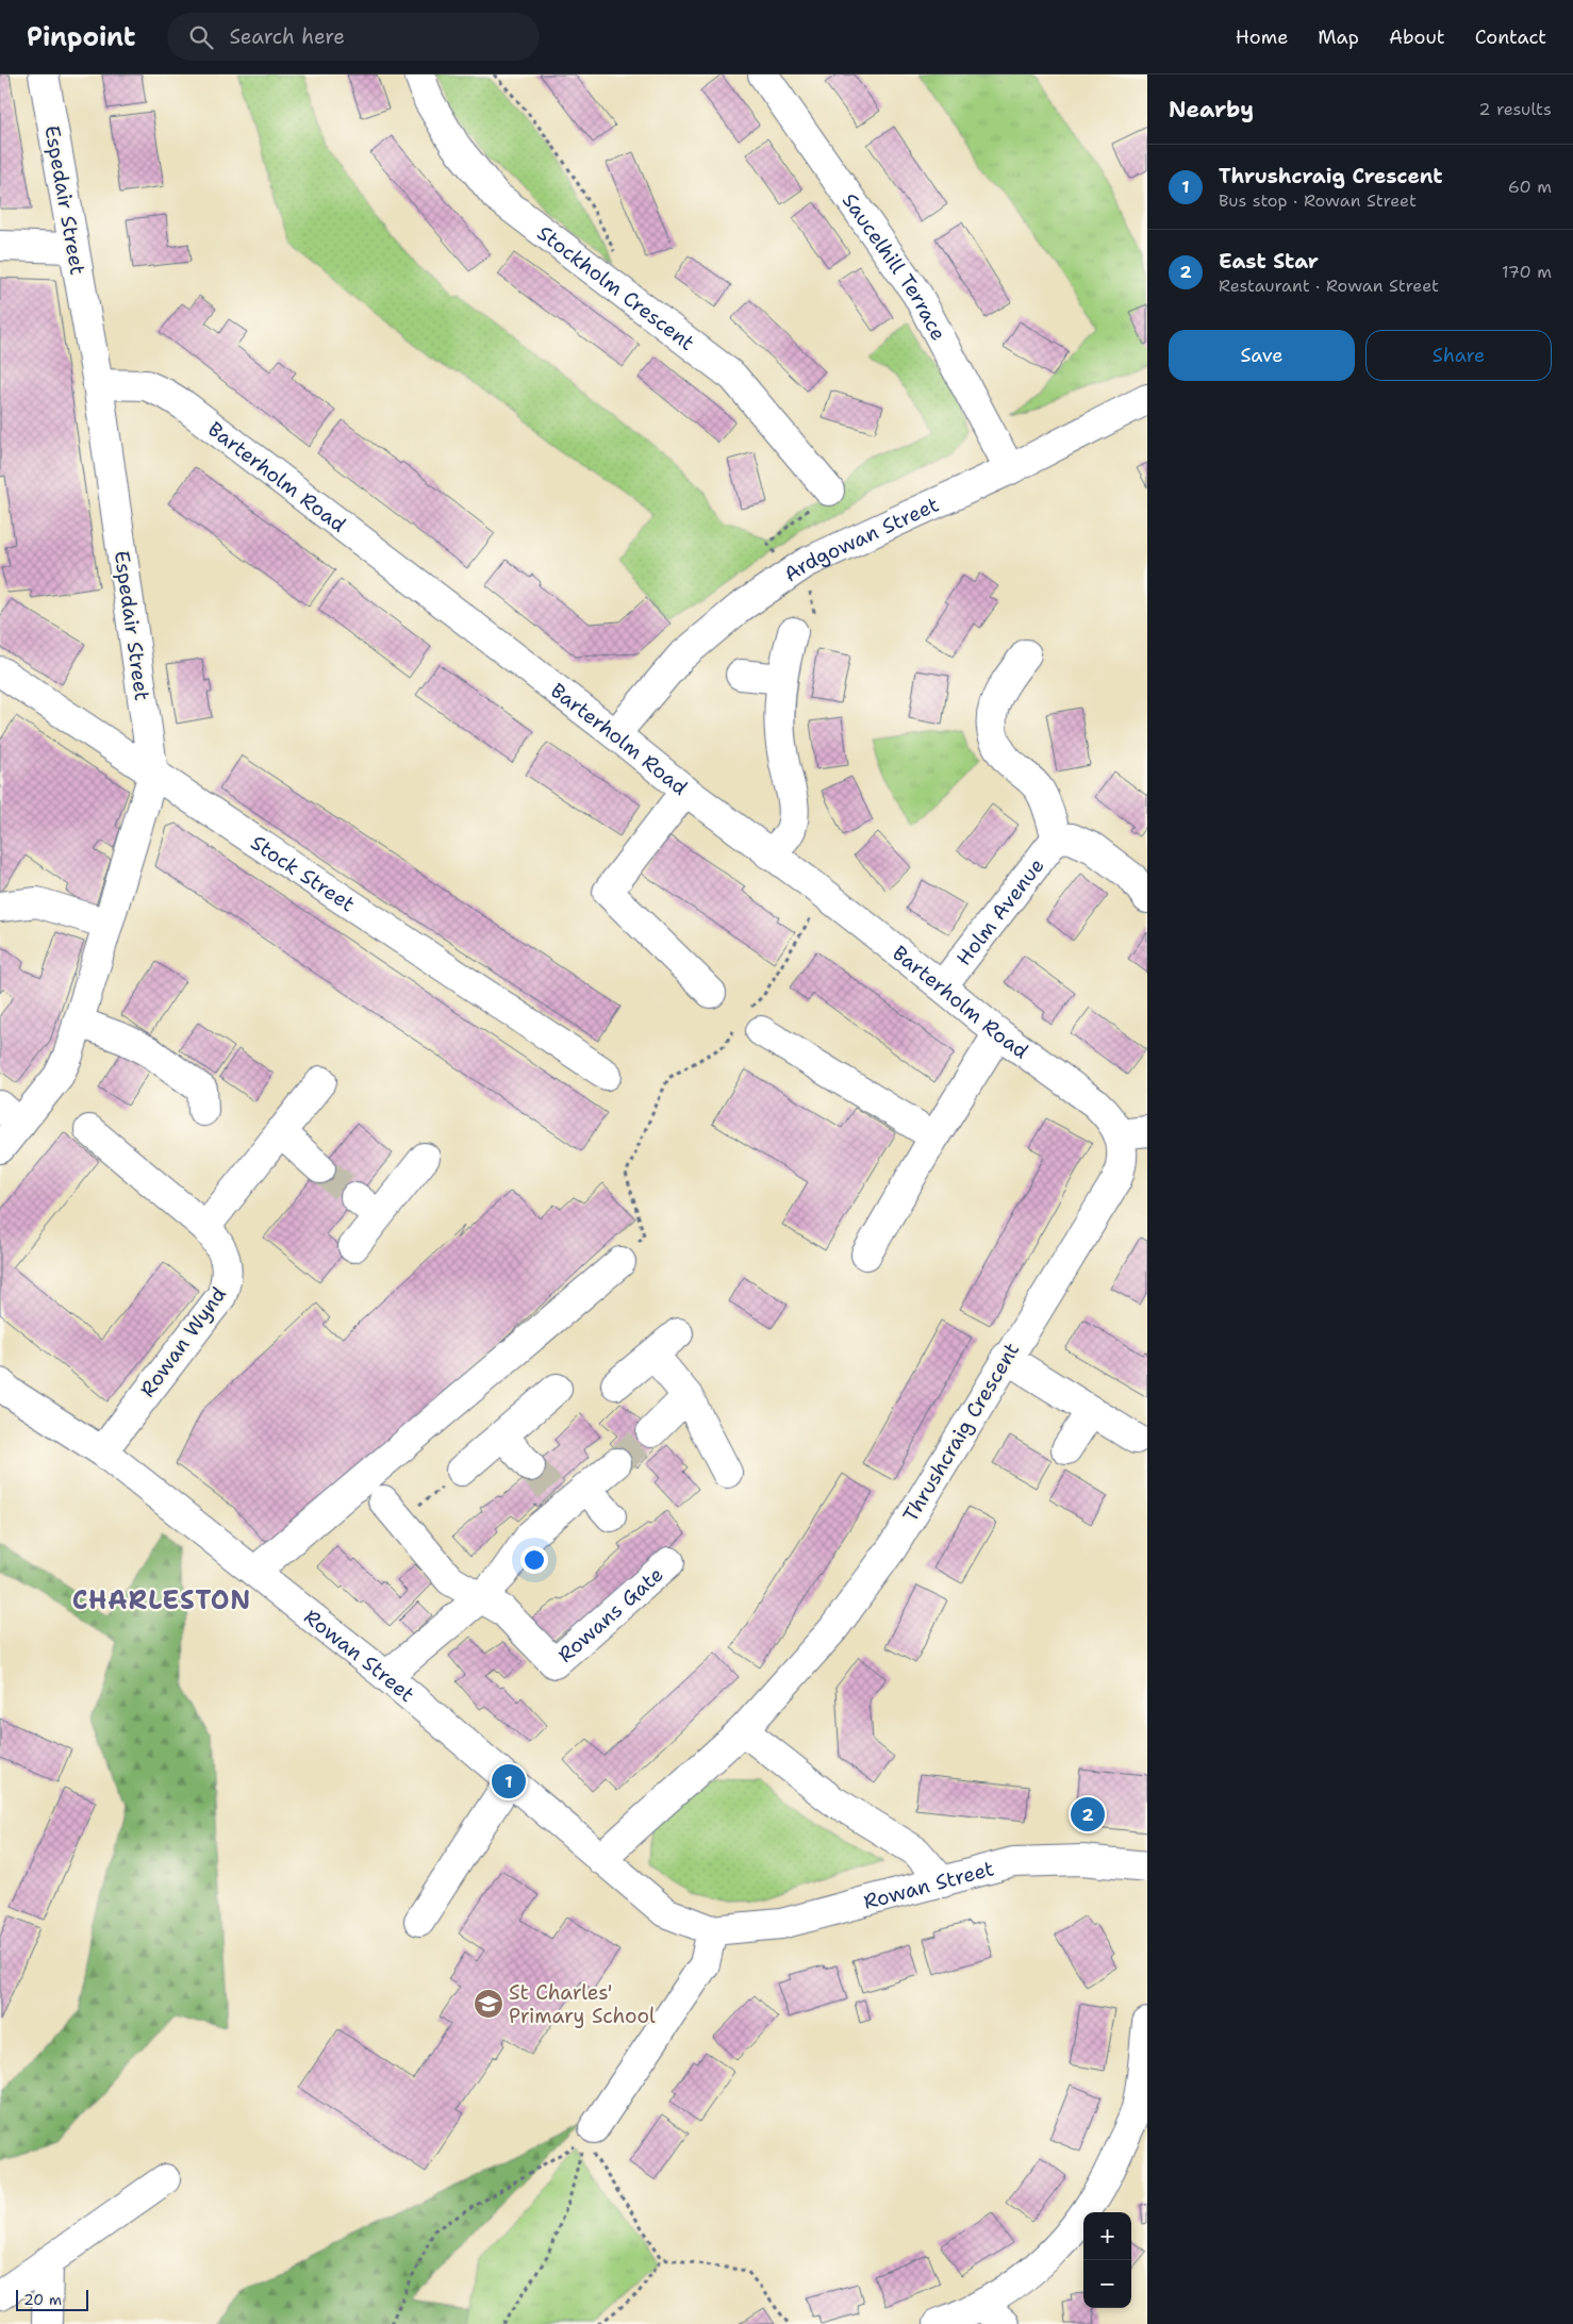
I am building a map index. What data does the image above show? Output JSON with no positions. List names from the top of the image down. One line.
{"streets":{"street":["Espedair Street","Saucelhill Terrace","Stockholm Crescent","Barterholm Road","Ardgowan Street","Stock Street","Holm Avenue","Rowan Wynd","Thrushcraig Crescent","Rowans Gate","Rowan Street"]},"crossings":[["Espedair Street","Barterholm Road"],["Espedair Street","Stock Street"],["Saucelhill Terrace","Ardgowan Street"],["Barterholm Road","Ardgowan Street"],["Barterholm Road","Holm Avenue"],["Barterholm Road","Thrushcraig Crescent"],["Rowan Wynd","Rowan Street"],["Thrushcraig Crescent","Rowan Street"]],"districts":["CHARLESTON"],"places":{"school or university":["St Charles' Primary School"]},"scale_bar":"20 m","page":{"header":"Pinpoint","search":"Search here","nav":["Home","Map","About","Contact"],"heading":["Nearby","2 results"],"list":[{"mark":"1","name":"Thrushcraig Crescent","note":"Bus stop · Rowan Street","value":"60 m"},{"mark":"2","name":"East Star","note":"Restaurant · Rowan Street","value":"170 m"}],"buttons":["Save","Share"],"pins":["1","2"],"map_buttons":["+","−"],"scale":"20 m"}}
